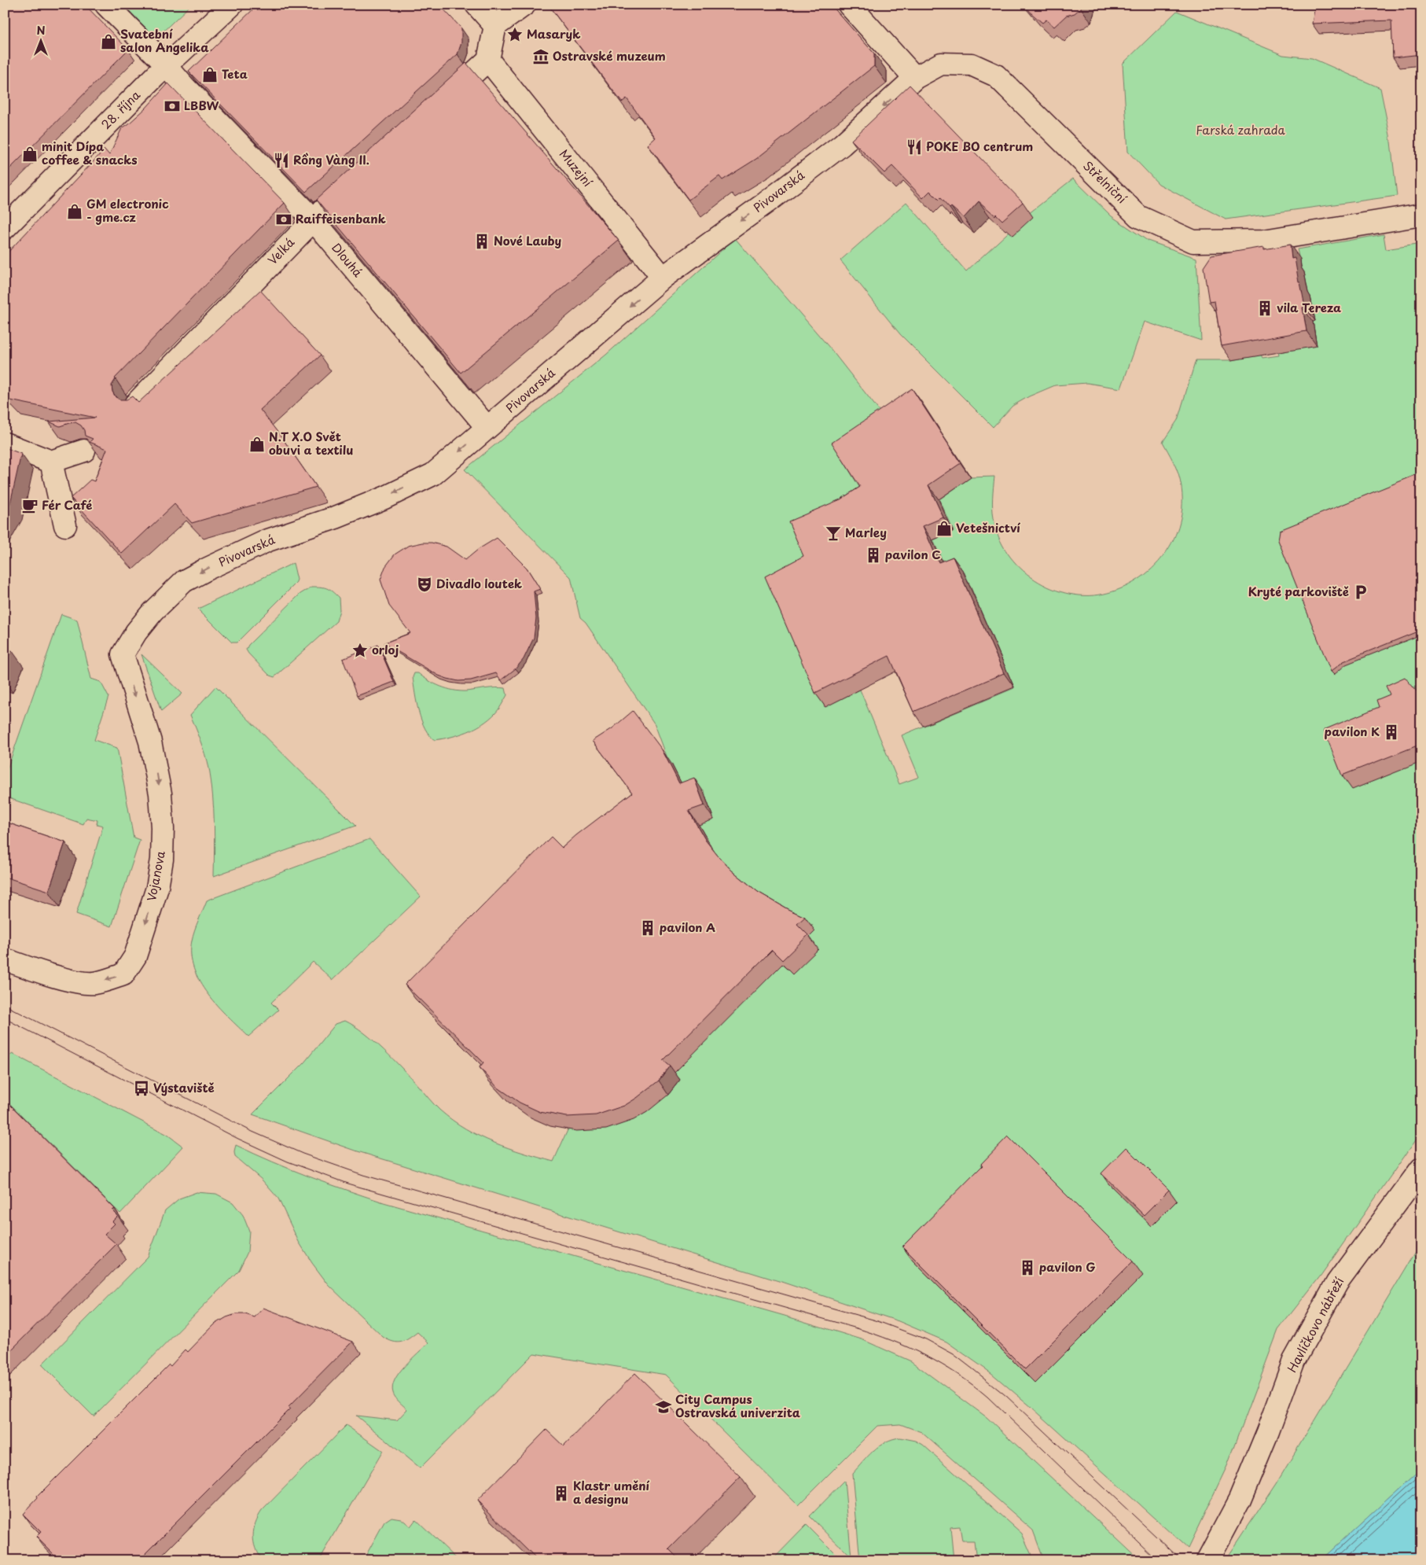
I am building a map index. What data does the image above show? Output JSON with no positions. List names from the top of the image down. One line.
{"streets":{"street":["28. října","Muzejní","Střelniční","Pivovarská","Velká","Dlouhá","Vojanova","Havlíčkovo nábřeží"]},"crossings":[["28. října","Dlouhá"],["Muzejní","Pivovarská"],["Střelniční","Pivovarská"],["Pivovarská","Dlouhá"],["Pivovarská","Vojanova"],["Velká","Dlouhá"]],"one_way":["Pivovarská"],"parks":["Farská zahrada"],"places":{"place":["Masaryk","orloj"],"shop":["Svatební salon Angelika","Teta","minit Dípa coffee & snacks","GM electronic - gme.cz","N.T X.O Svět obuvi a textilu","Vetešnictví"],"museum":["Ostravské muzeum"],"bank":["LBBW","Raiffeisenbank"],"restaurant":["POKE BO centrum","Rồng Vàng II."],"building":["Nové Lauby","vila Tereza","pavilon C","pavilon K","pavilon A","pavilon G","Klastr umění a designu"],"cafe":["Fér Café"],"bar":["Marley"],"theatre":["Divadlo loutek"],"parking":["Kryté parkoviště"],"bus stop":["Výstaviště"],"school or university":["City Campus Ostravská univerzita"]},"north":"top"}
